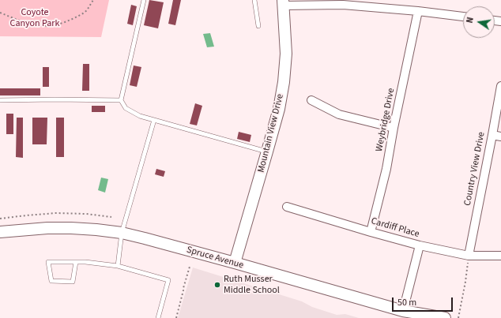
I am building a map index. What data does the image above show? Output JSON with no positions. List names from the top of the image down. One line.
{"streets":{"street":["Weybridge Drive","Mountain View Drive","Country View Drive","Cardiff Place","Spruce Avenue"]},"crossings":[["Weybridge Drive","Cardiff Place"],["Mountain View Drive","Spruce Avenue"],["Country View Drive","Cardiff Place"]],"parks":["Coyote Canyon Park"],"places":["Ruth Musser Middle School"],"scale_bar":"50 m","north":"left"}
